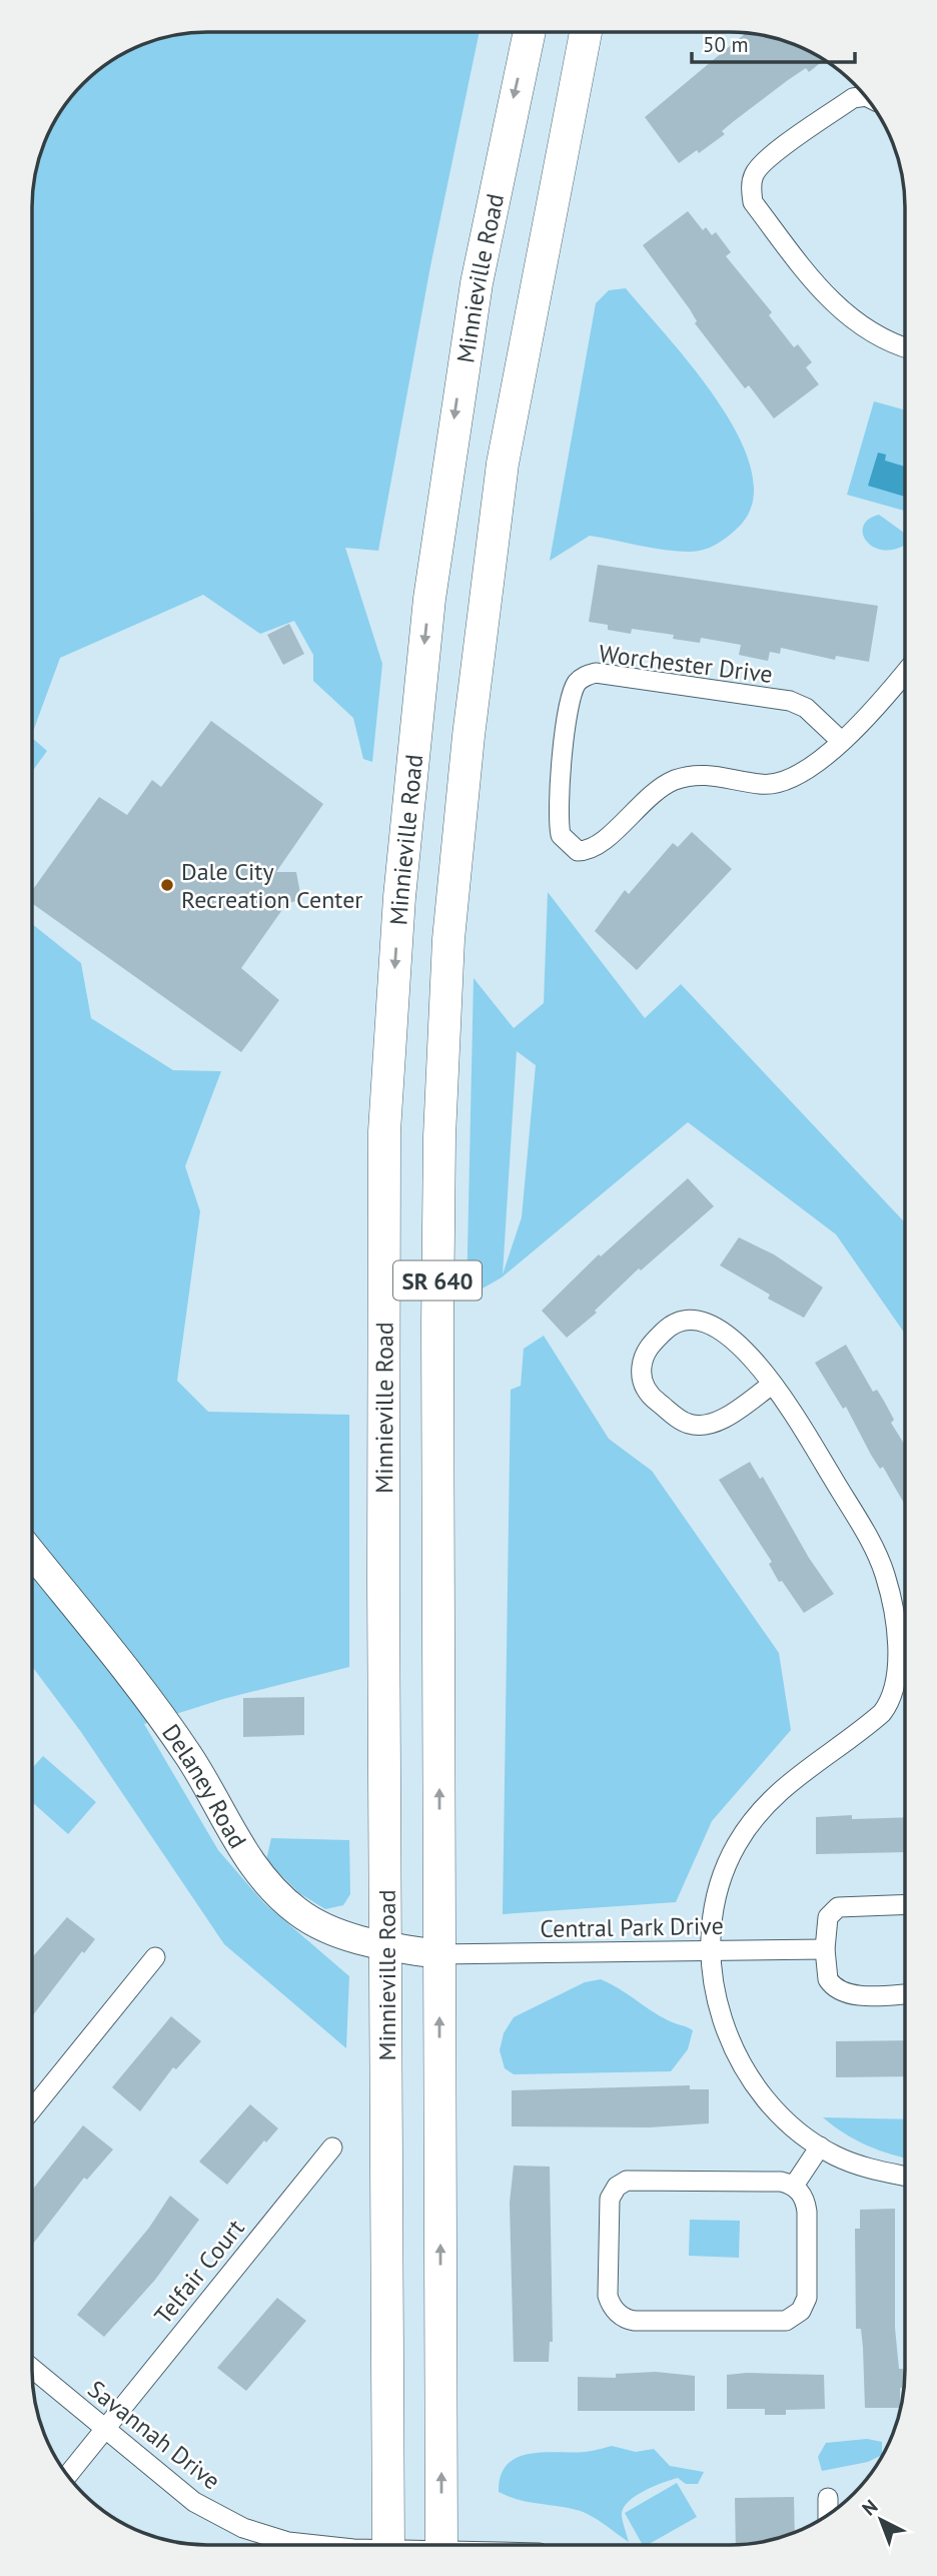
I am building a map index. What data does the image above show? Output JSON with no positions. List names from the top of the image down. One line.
{"streets":{"main road":["Minnieville Road","SR 640"],"street":["Worchester Drive","Delaney Road","Central Park Drive","Telfair Court","Savannah Drive"]},"crossings":[["Minnieville Road","Delaney Road"],["SR 640","Delaney Road"],["SR 640","Central Park Drive"],["Delaney Road","Central Park Drive"],["Telfair Court","Savannah Drive"]],"places":["Dale City Recreation Center"],"scale_bar":"50 m","north":"top left"}
